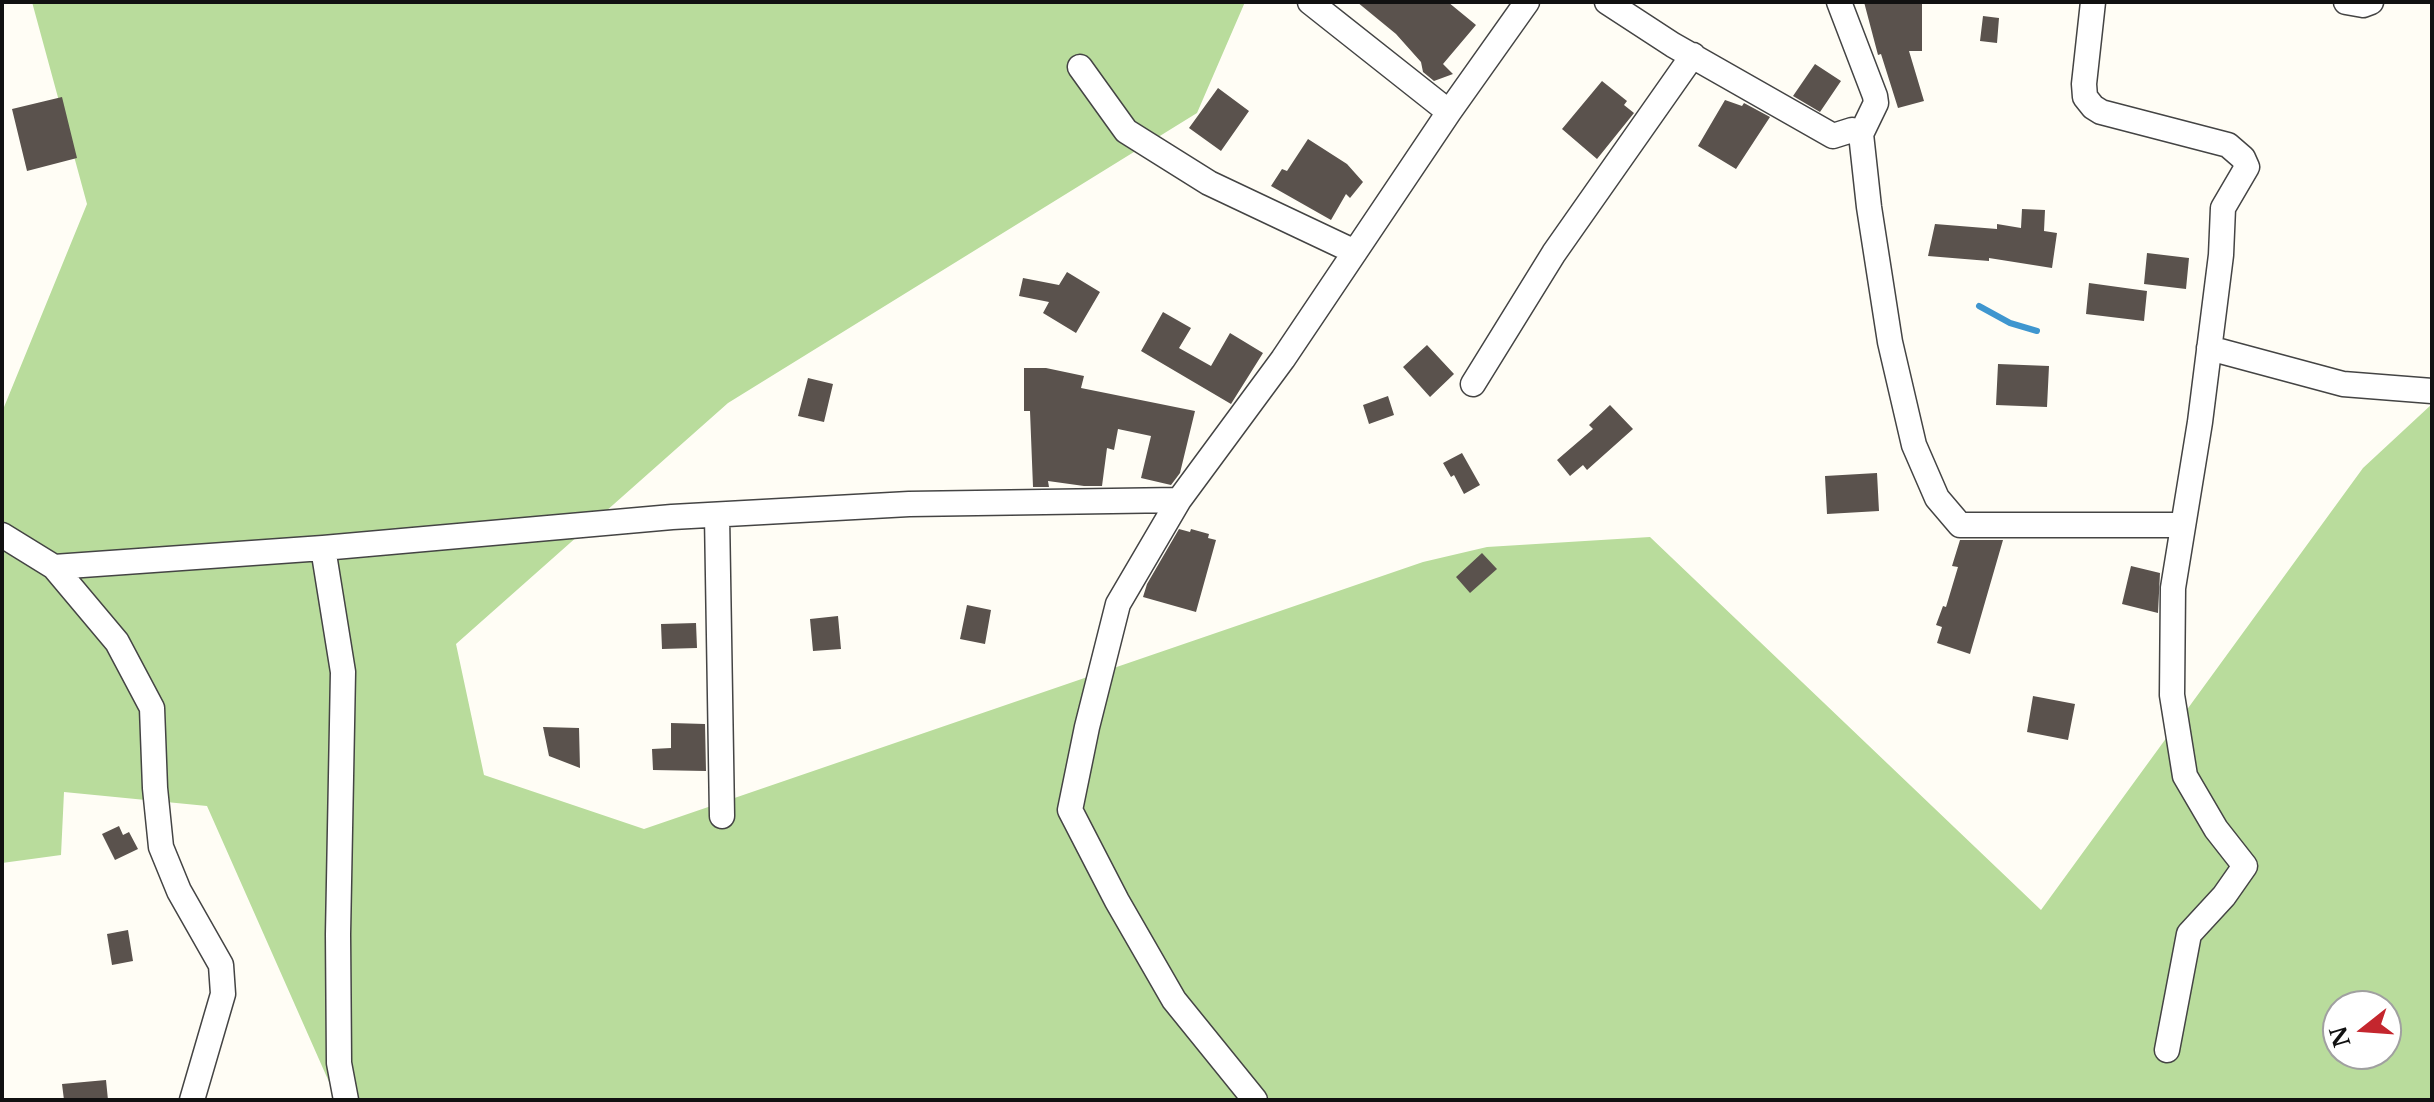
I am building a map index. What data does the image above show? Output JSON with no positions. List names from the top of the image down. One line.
{"north":"left"}
